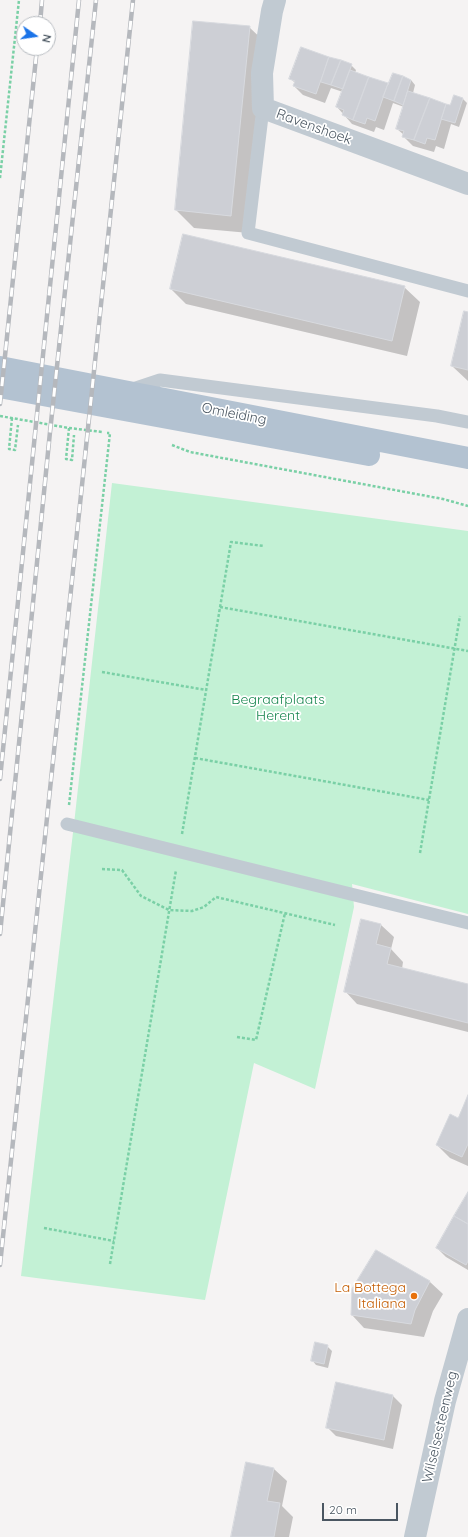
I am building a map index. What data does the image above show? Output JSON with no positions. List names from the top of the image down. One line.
{"streets":{"main road":["Omleiding"],"street":["Ravenshoek","Wilselsesteenweg"]},"parks":["Begraafplaats Herent"],"places":["La Bottega Italiana"],"scale_bar":"20 m","north":"right"}
